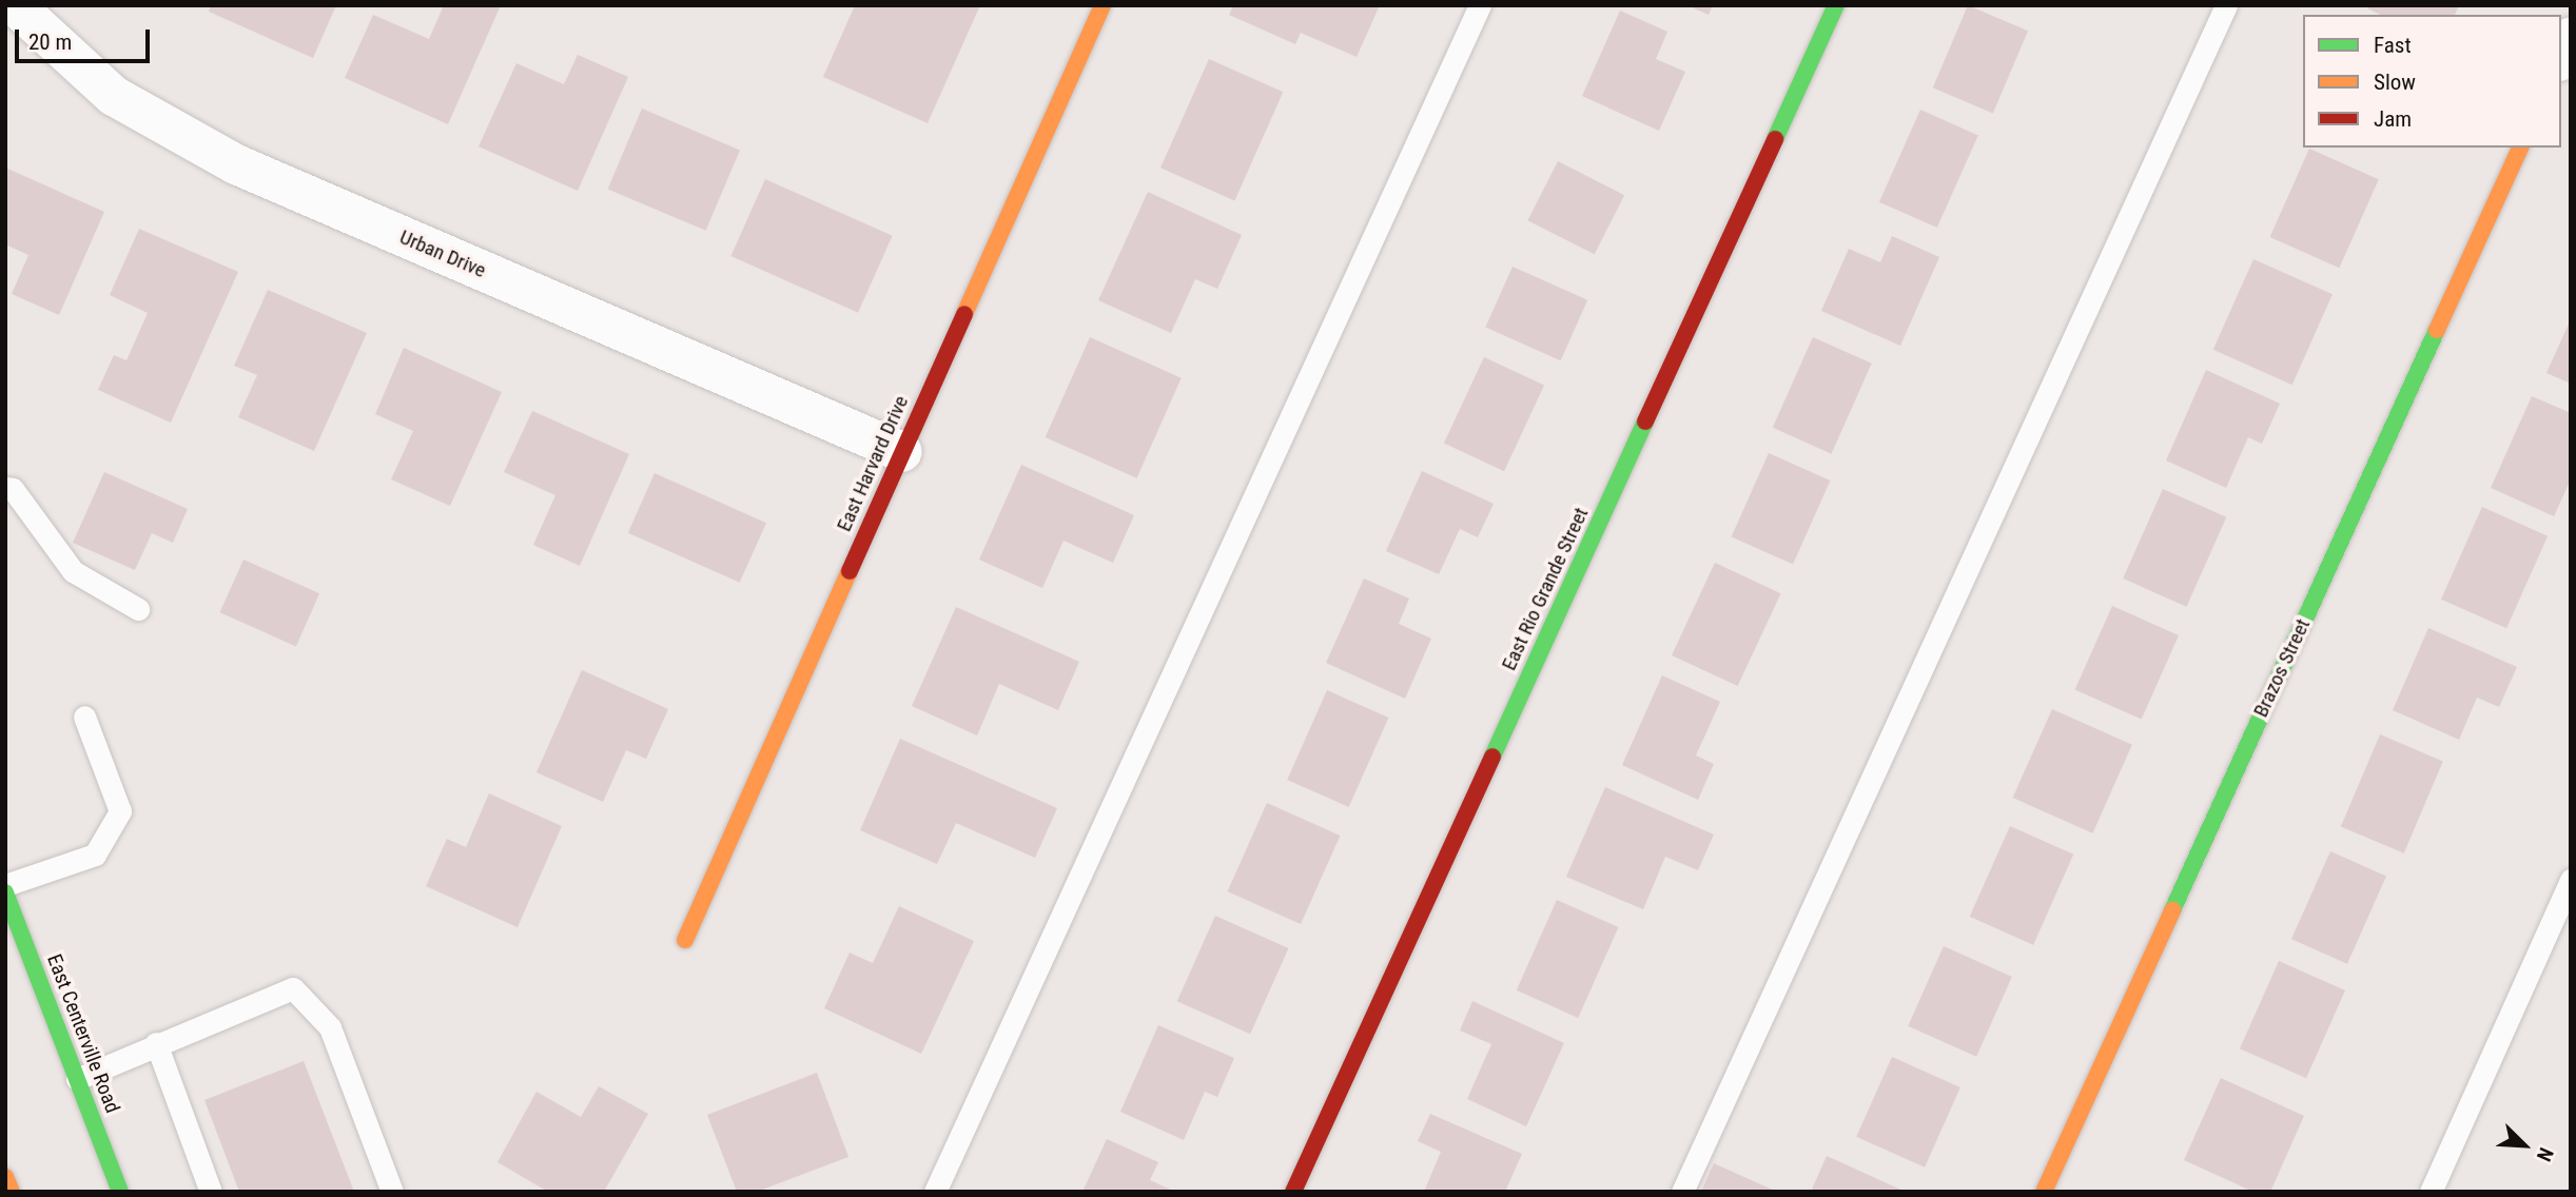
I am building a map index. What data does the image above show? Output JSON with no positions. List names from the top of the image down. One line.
{"streets":{"street":["Urban Drive","East Harvard Drive","East Rio Grande Street","Brazos Street","East Centerville Road"]},"crossings":[["Urban Drive","East Harvard Drive"]],"legend":["Fast","Slow","Jam"],"scale_bar":"20 m","north":"bottom right"}
